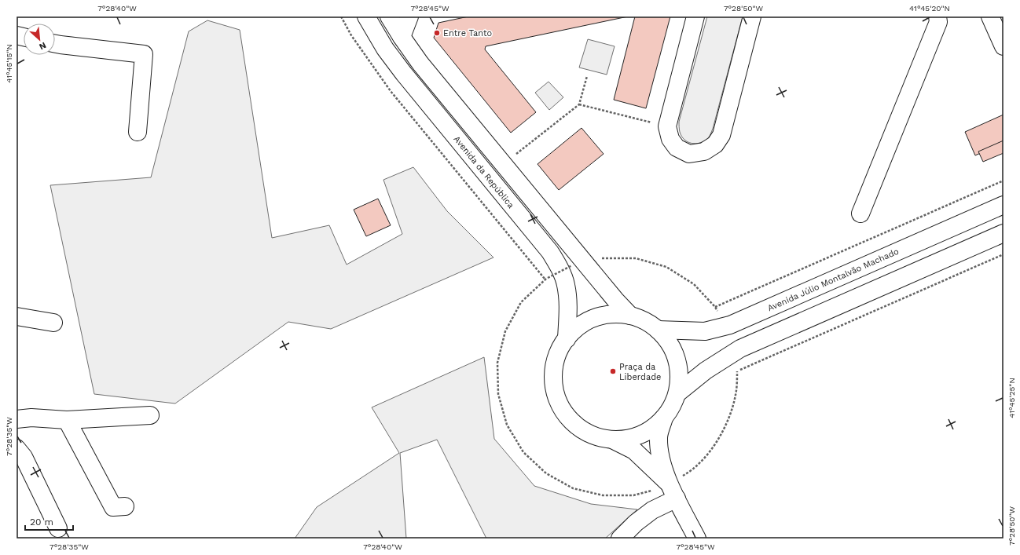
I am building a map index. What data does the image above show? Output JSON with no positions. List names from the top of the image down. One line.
{"streets":{"street":["Avenida da República","Avenida Júlio Montalvão Machado"]},"places":["Entre Tanto","Praça da Liberdade"],"scale_bar":"20 m","north":"bottom right","coordinates":["7°28'40\"W","7°28'45\"W","7°28'50\"W","41°45'20\"N","41°45'15\"N","41°45'25\"N","7°28'35\"W"]}
